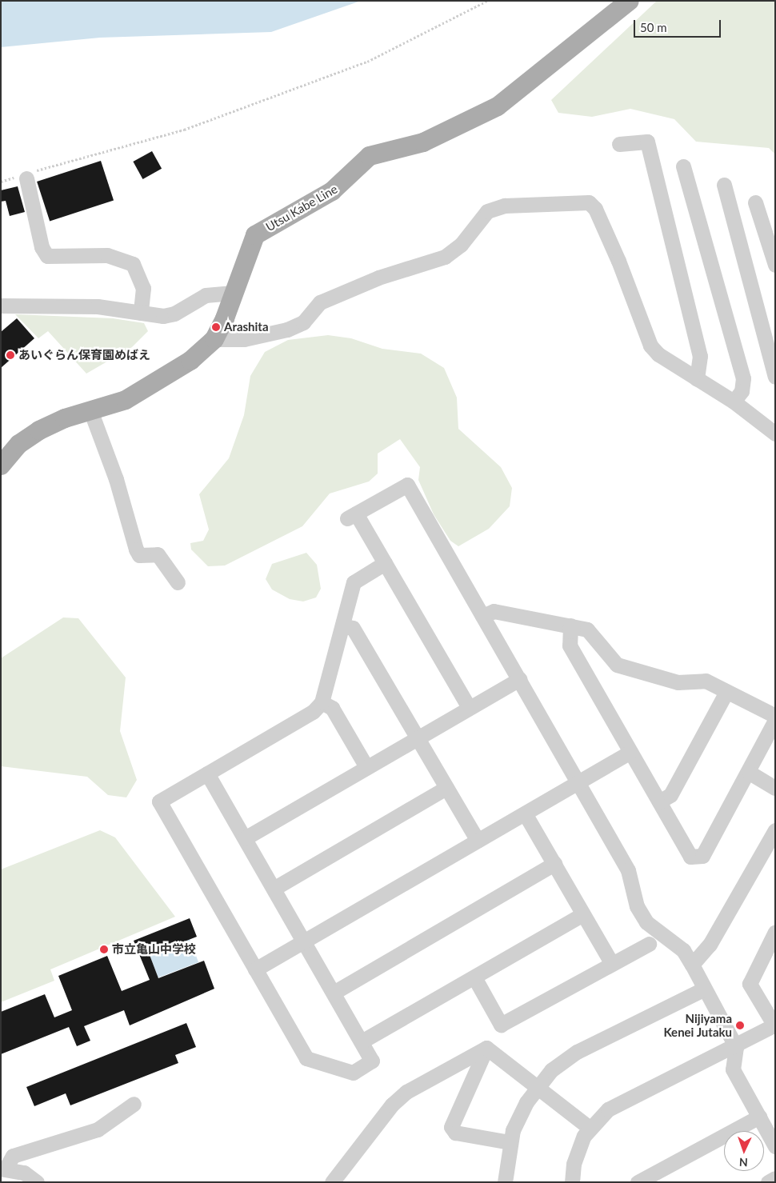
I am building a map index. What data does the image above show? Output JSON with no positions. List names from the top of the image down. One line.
{"streets":{"main road":["Utsu Kabe Line"]},"places":["Arashita","あいぐらん保育園めばえ","市立亀山中学校","Nijiyama Kenei Jutaku"],"scale_bar":"50 m","north":"bottom"}
